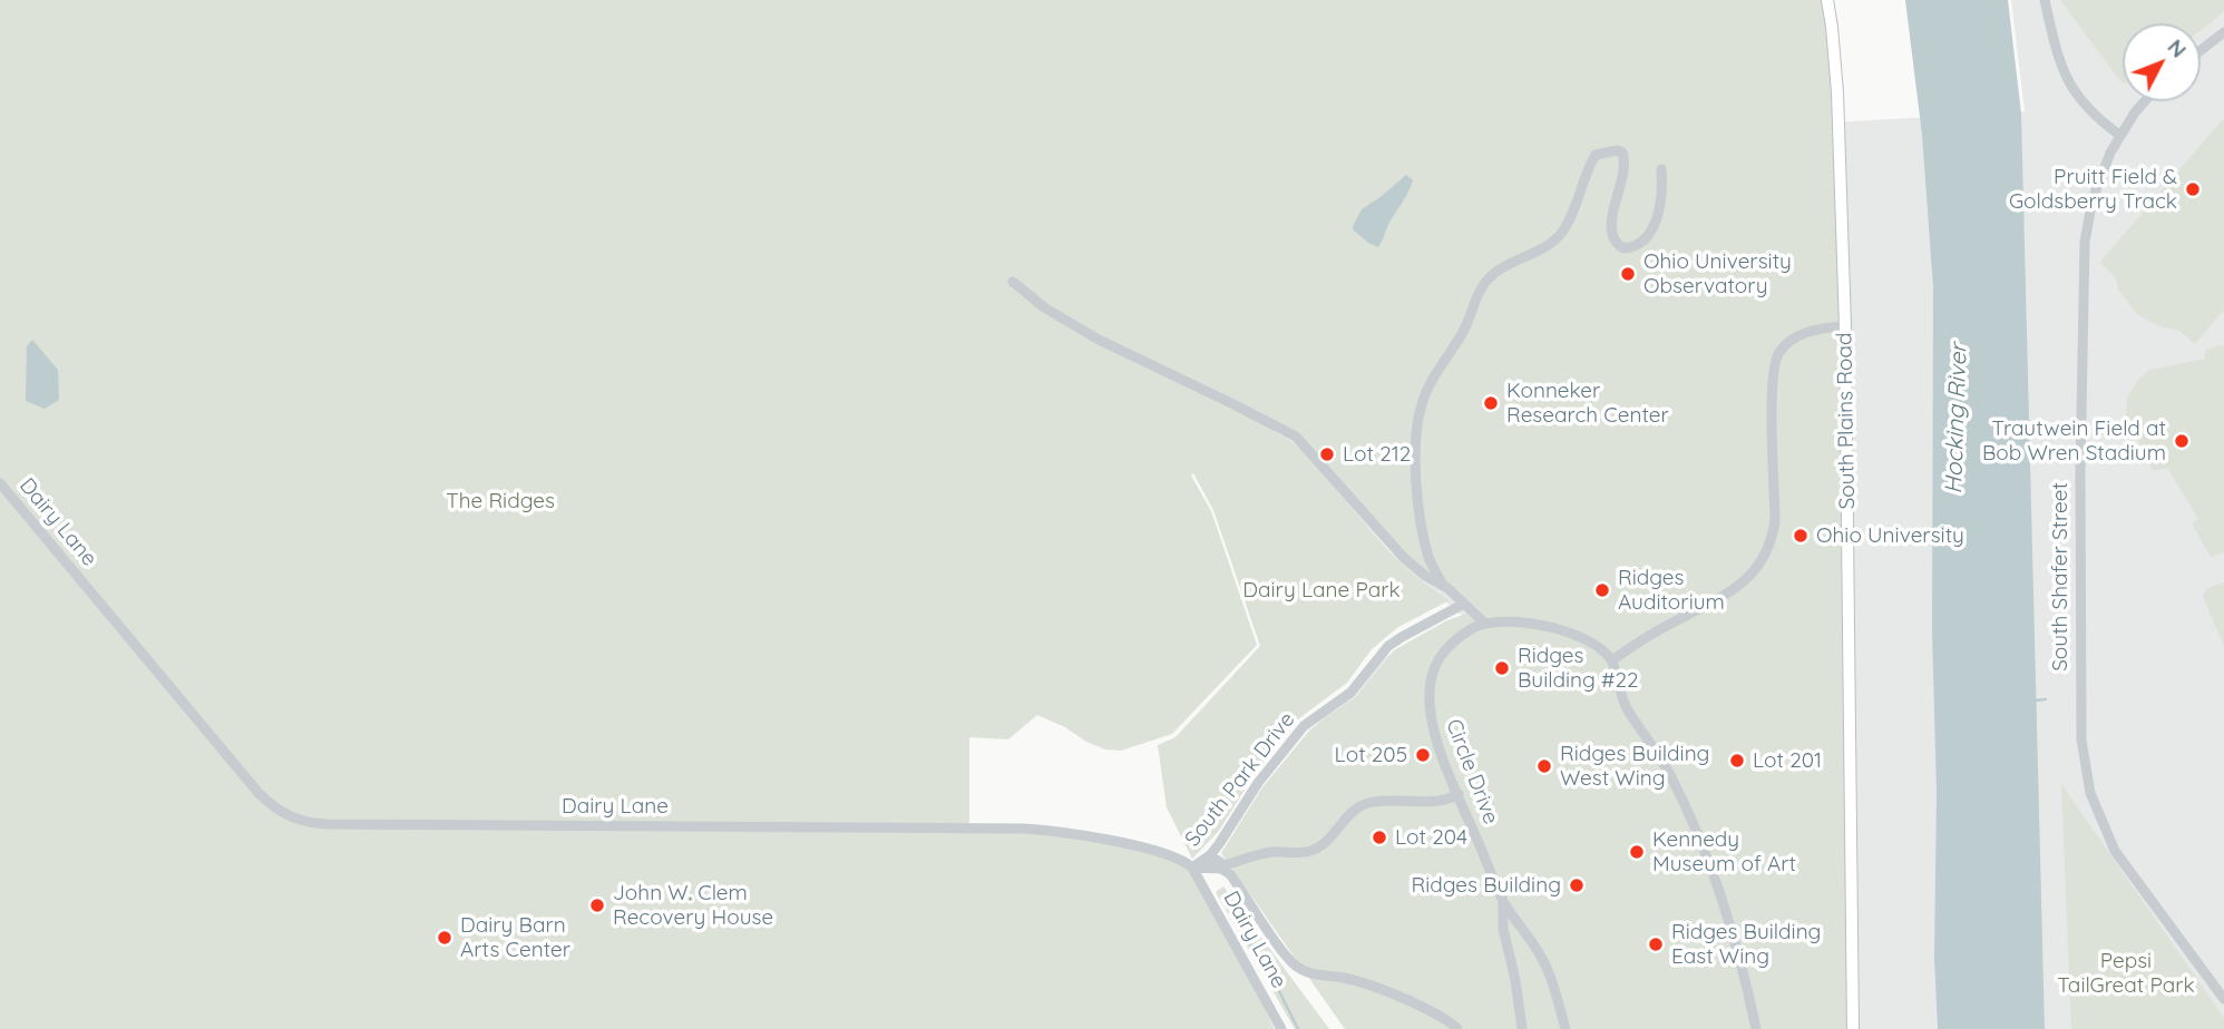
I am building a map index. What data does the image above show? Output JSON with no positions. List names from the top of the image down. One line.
{"streets":{"main road":["South Plains Road"],"street":["Dairy Lane","South Shafer Street","Circle Drive","South Park Drive"]},"crossings":[["Dairy Lane","South Park Drive"]],"water":["Hocking River"],"parks":["The Ridges","Dairy Lane Park","Pepsi TailGreat Park"],"places":["Pruitt Field & Goldsberry Track","Ohio University Observatory","Konneker Research Center","Trautwein Field at Bob Wren Stadium","Lot 212","Ohio University","Ridges Auditorium","Ridges Building #22","Lot 205","Lot 201","Ridges Building West Wing","Lot 204","Kennedy Museum of Art","Ridges Building","John W. Clem Recovery House","Dairy Barn Arts Center","Ridges Building East Wing"],"north":"top right"}
